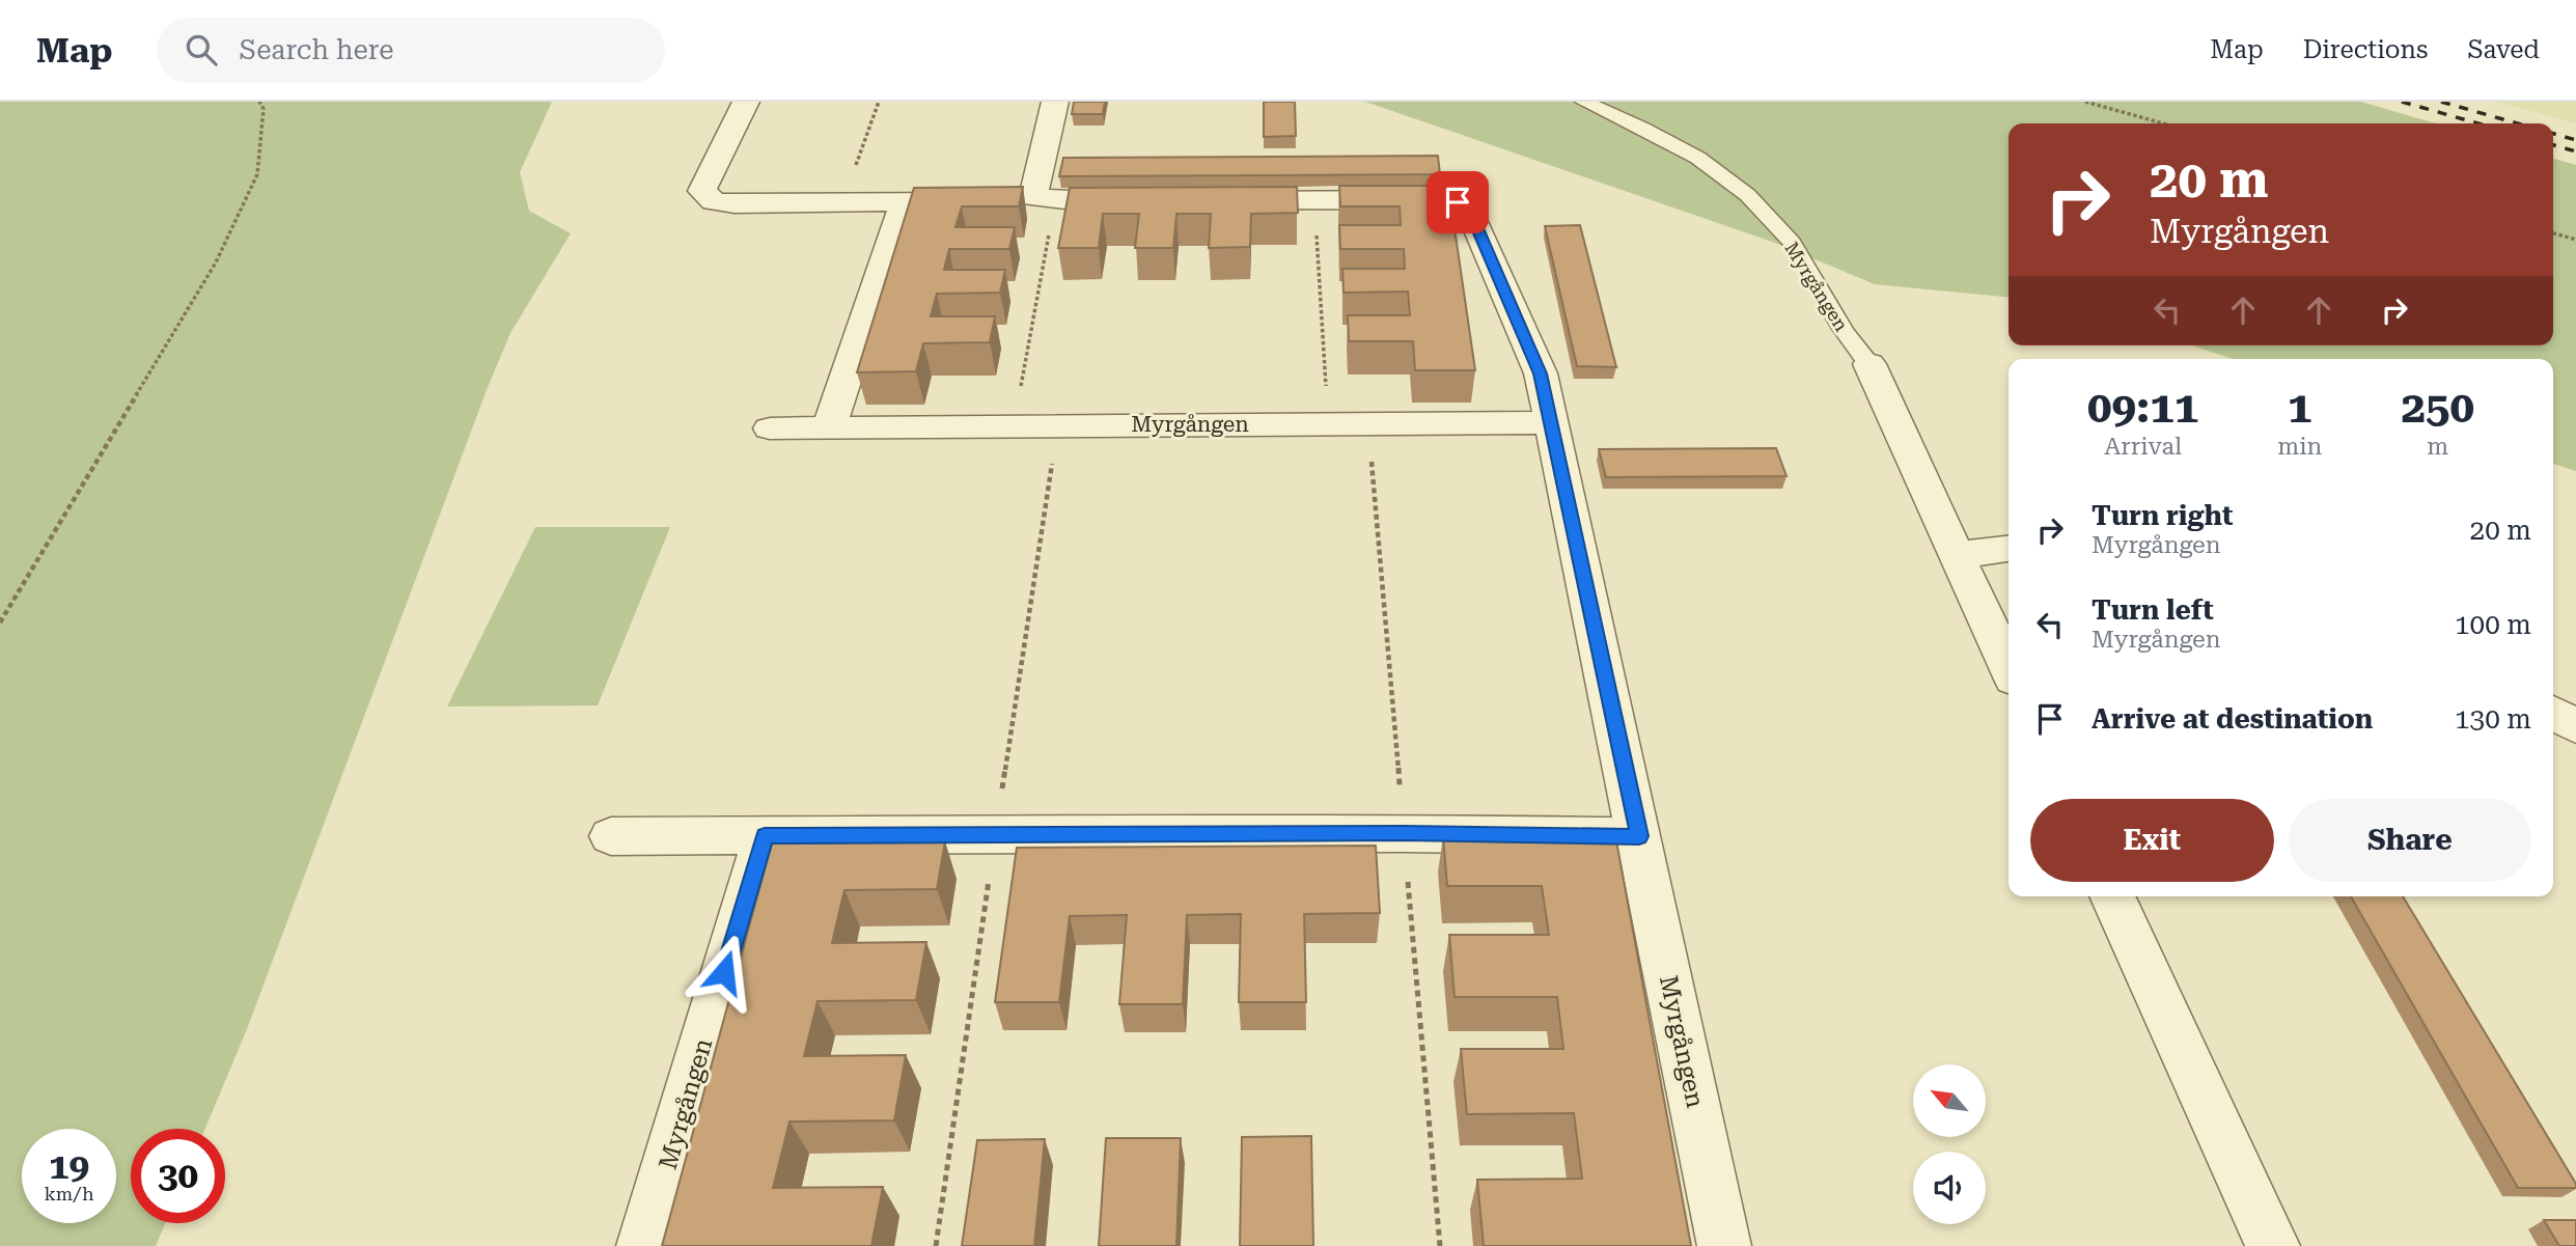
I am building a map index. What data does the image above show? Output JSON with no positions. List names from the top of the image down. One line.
{"streets":{"street":["Myrgången"]},"north":"top left","page":{"header":"Map","search":"Search here","nav":["Map","Directions","Saved"],"turn":["20 m","Myrgången"],"eta":["09:11","Arrival","1","min","250","m"],"list":[{"name":"Turn right","note":"Myrgången","value":"20 m"},{"name":"Turn left","note":"Myrgången","value":"100 m"},{"name":"Arrive at destination","value":"130 m"}],"buttons":["Exit","Share"],"speed":"19 km/h","limit":"30"}}
